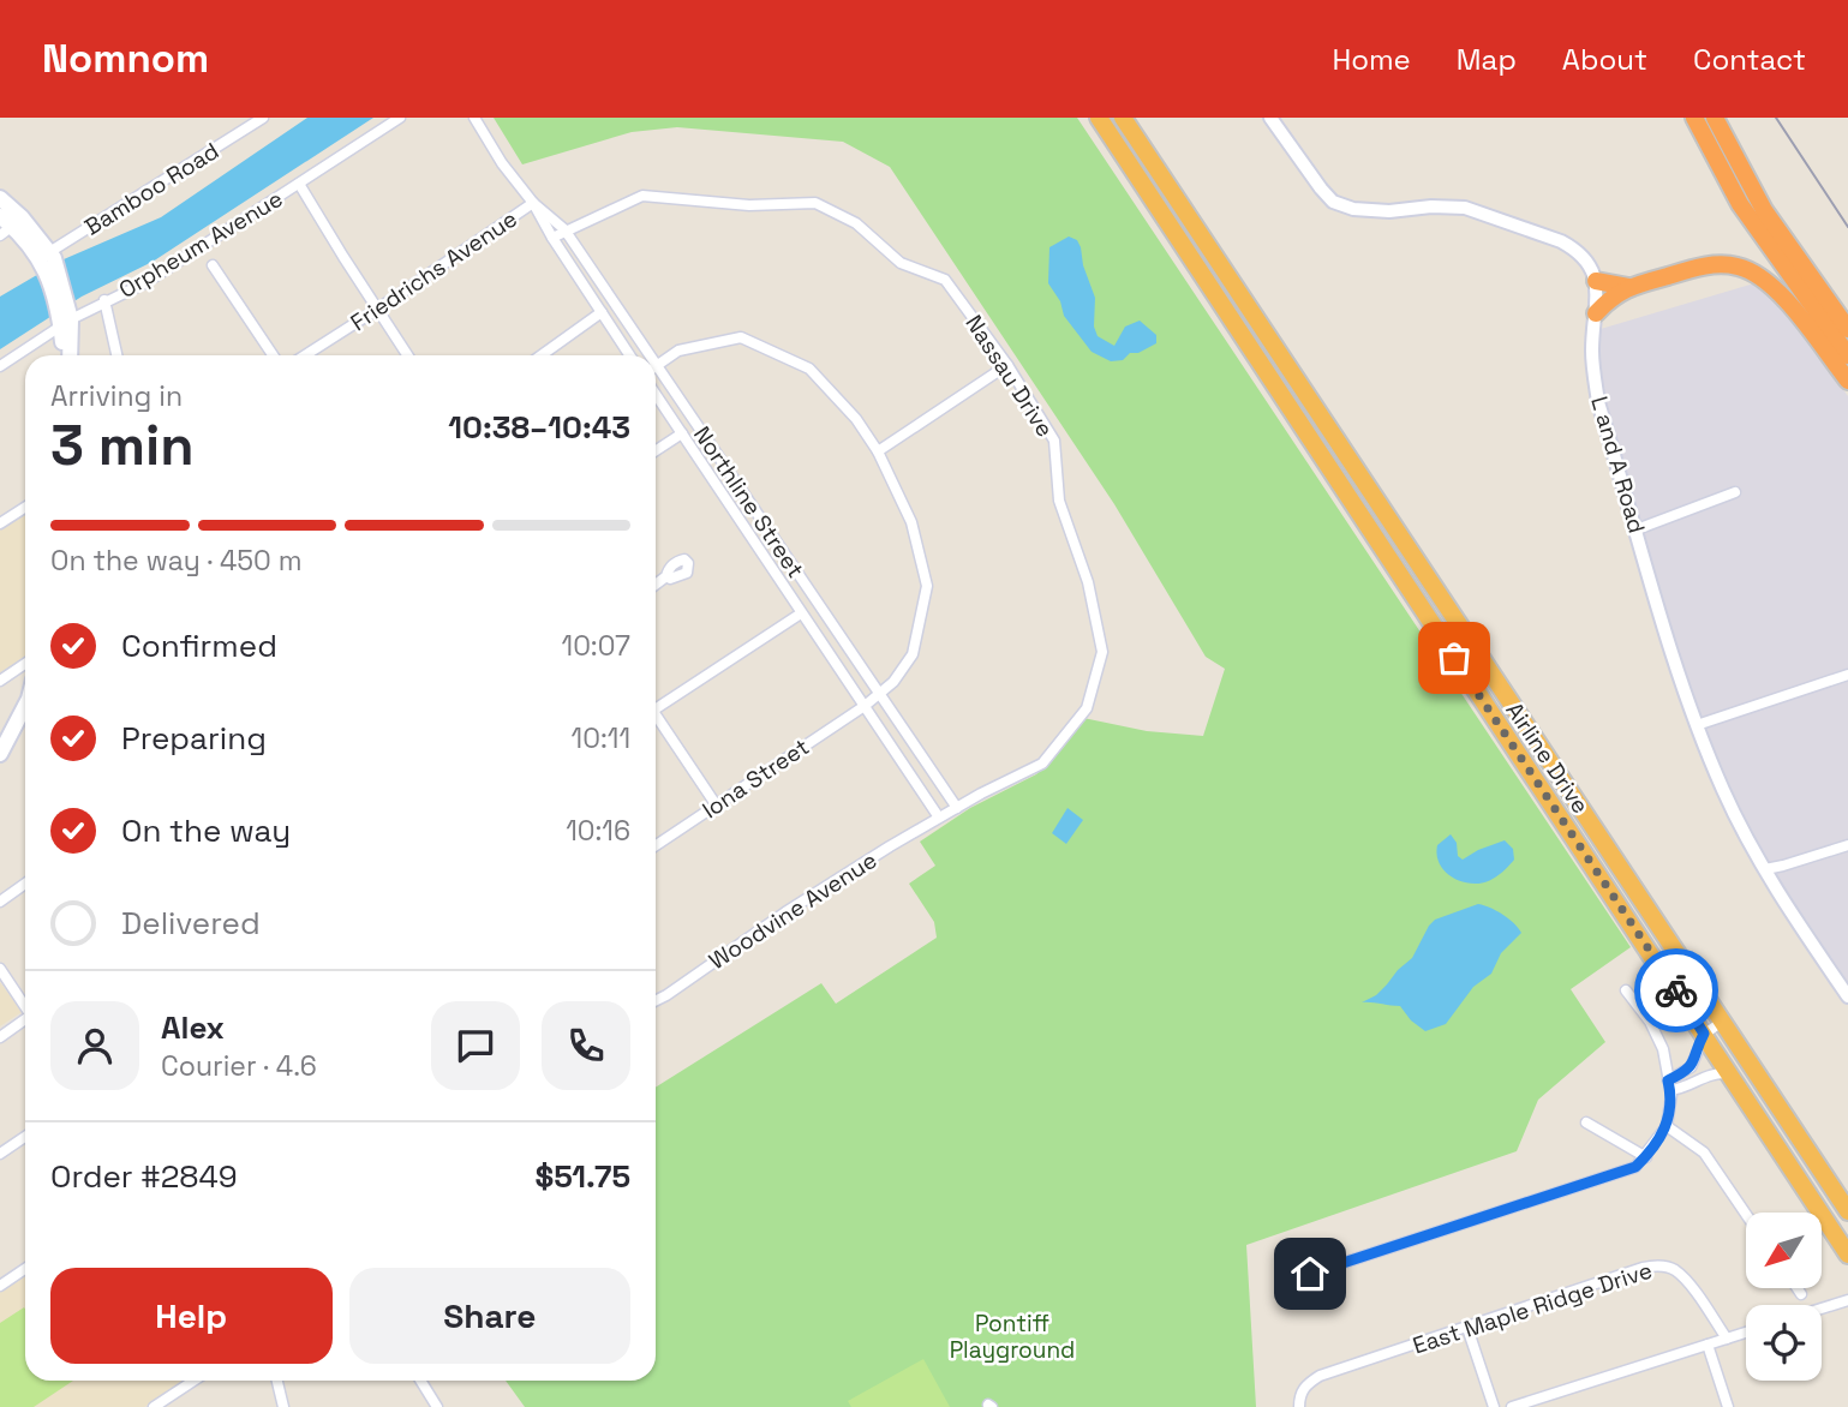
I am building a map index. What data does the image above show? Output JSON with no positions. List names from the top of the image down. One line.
{"streets":{"highway":["Airline Drive"],"street":["Bamboo Road","Orpheum Avenue","Friedrichs Avenue","Nassau Drive","L and A Road","Northline Street","Iona Street","Woodvine Avenue","East Maple Ridge Drive"]},"crossings":[["Friedrichs Avenue","Northline Street"],["Nassau Drive","Northline Street"],["Nassau Drive","Woodvine Avenue"],["Northline Street","Iona Street"],["Northline Street","Woodvine Avenue"]],"parks":["Pontiff Playground"],"north":"bottom left","page":{"header":"Nomnom","nav":["Home","Map","About","Contact"],"heading":["3 min","Arriving in","10:38–10:43"],"panel":["Alex","Courier · 4.6","Order #2849","$51.75"],"bar":"On the way · 450 m","list":[["Confirmed","10:07"],["Preparing","10:11"],["On the way","10:16"],"Delivered"],"buttons":["Help","Share"]}}
